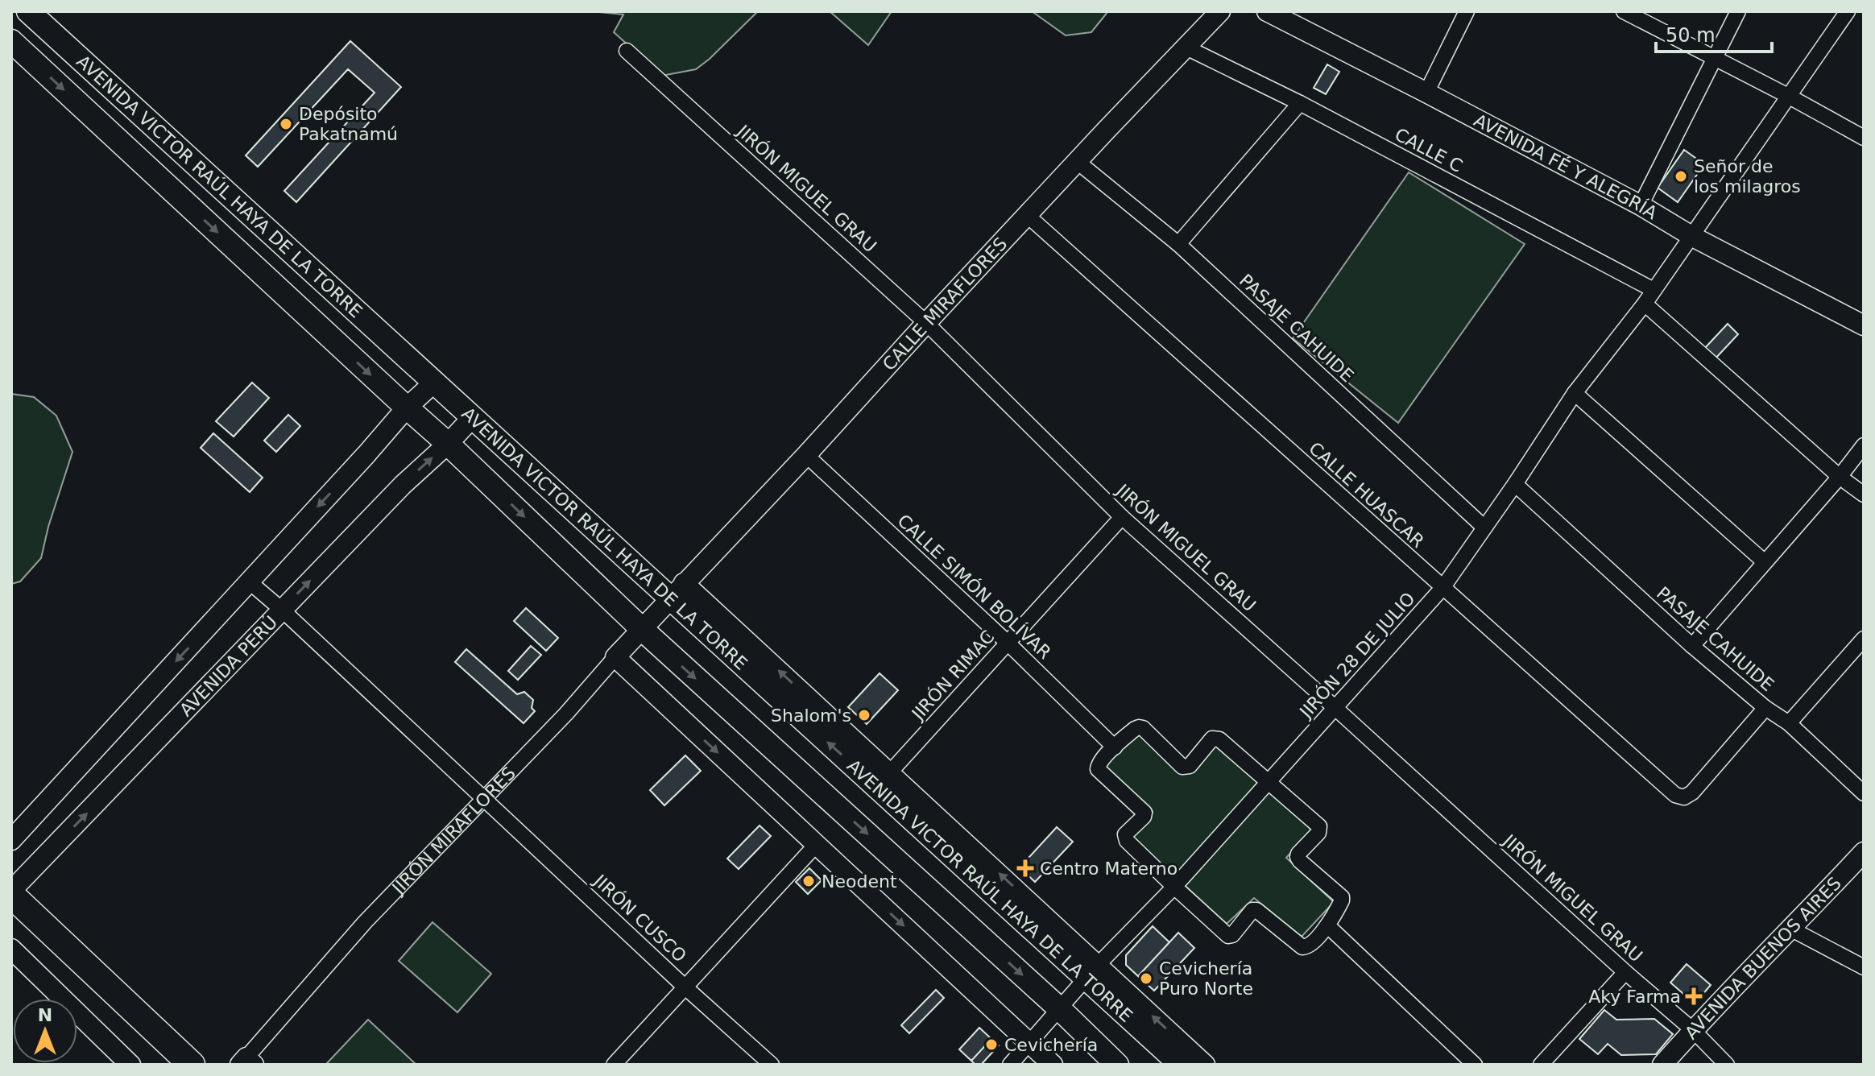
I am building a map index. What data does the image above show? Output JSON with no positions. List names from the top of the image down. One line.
{"streets":{"main road":["AVENIDA FÉ Y ALEGRÍA","AVENIDA VICTOR RAÚL HAYA DE LA TORRE","CALLE MIRAFLORES","AVENIDA PERÚ","JIRÓN MIRAFLORES","AVENIDA BUENOS AIRES"],"street":["CALLE C","JIRÓN MIGUEL GRAU","PASAJE CAHUIDE","CALLE HUASCAR","CALLE SIMÓN BOLÍVAR","JIRÓN 28 DE JULIO","JIRÓN RIMAC","JIRÓN CUSCO"]},"crossings":[["CALLE C","CALLE MIRAFLORES"],["CALLE C","JIRÓN 28 DE JULIO"],["AVENIDA FÉ Y ALEGRÍA","JIRÓN 28 DE JULIO"],["AVENIDA VICTOR RAÚL HAYA DE LA TORRE","CALLE MIRAFLORES"],["AVENIDA VICTOR RAÚL HAYA DE LA TORRE","JIRÓN 28 DE JULIO"],["AVENIDA VICTOR RAÚL HAYA DE LA TORRE","AVENIDA PERÚ"],["AVENIDA VICTOR RAÚL HAYA DE LA TORRE","JIRÓN MIRAFLORES"],["JIRÓN MIGUEL GRAU","CALLE MIRAFLORES"],["JIRÓN MIGUEL GRAU","JIRÓN 28 DE JULIO"],["JIRÓN MIGUEL GRAU","JIRÓN RIMAC"],["JIRÓN MIGUEL GRAU","AVENIDA BUENOS AIRES"],["CALLE MIRAFLORES","PASAJE CAHUIDE"],["CALLE MIRAFLORES","CALLE HUASCAR"],["CALLE MIRAFLORES","CALLE SIMÓN BOLÍVAR"],["CALLE MIRAFLORES","JIRÓN MIRAFLORES"],["PASAJE CAHUIDE","CALLE HUASCAR"],["PASAJE CAHUIDE","JIRÓN 28 DE JULIO"],["CALLE HUASCAR","JIRÓN 28 DE JULIO"],["CALLE SIMÓN BOLÍVAR","JIRÓN RIMAC"],["AVENIDA PERÚ","JIRÓN CUSCO"],["JIRÓN MIRAFLORES","JIRÓN CUSCO"]],"places":{"other":["Depósito Pakatnamú","Señor de los milagros","Shalom's","Neodent","Cevichería Puro Norte","Cevichería"],"health":["Centro Materno","Aky Farma"]},"scale_bar":"50 m","north":"top"}
